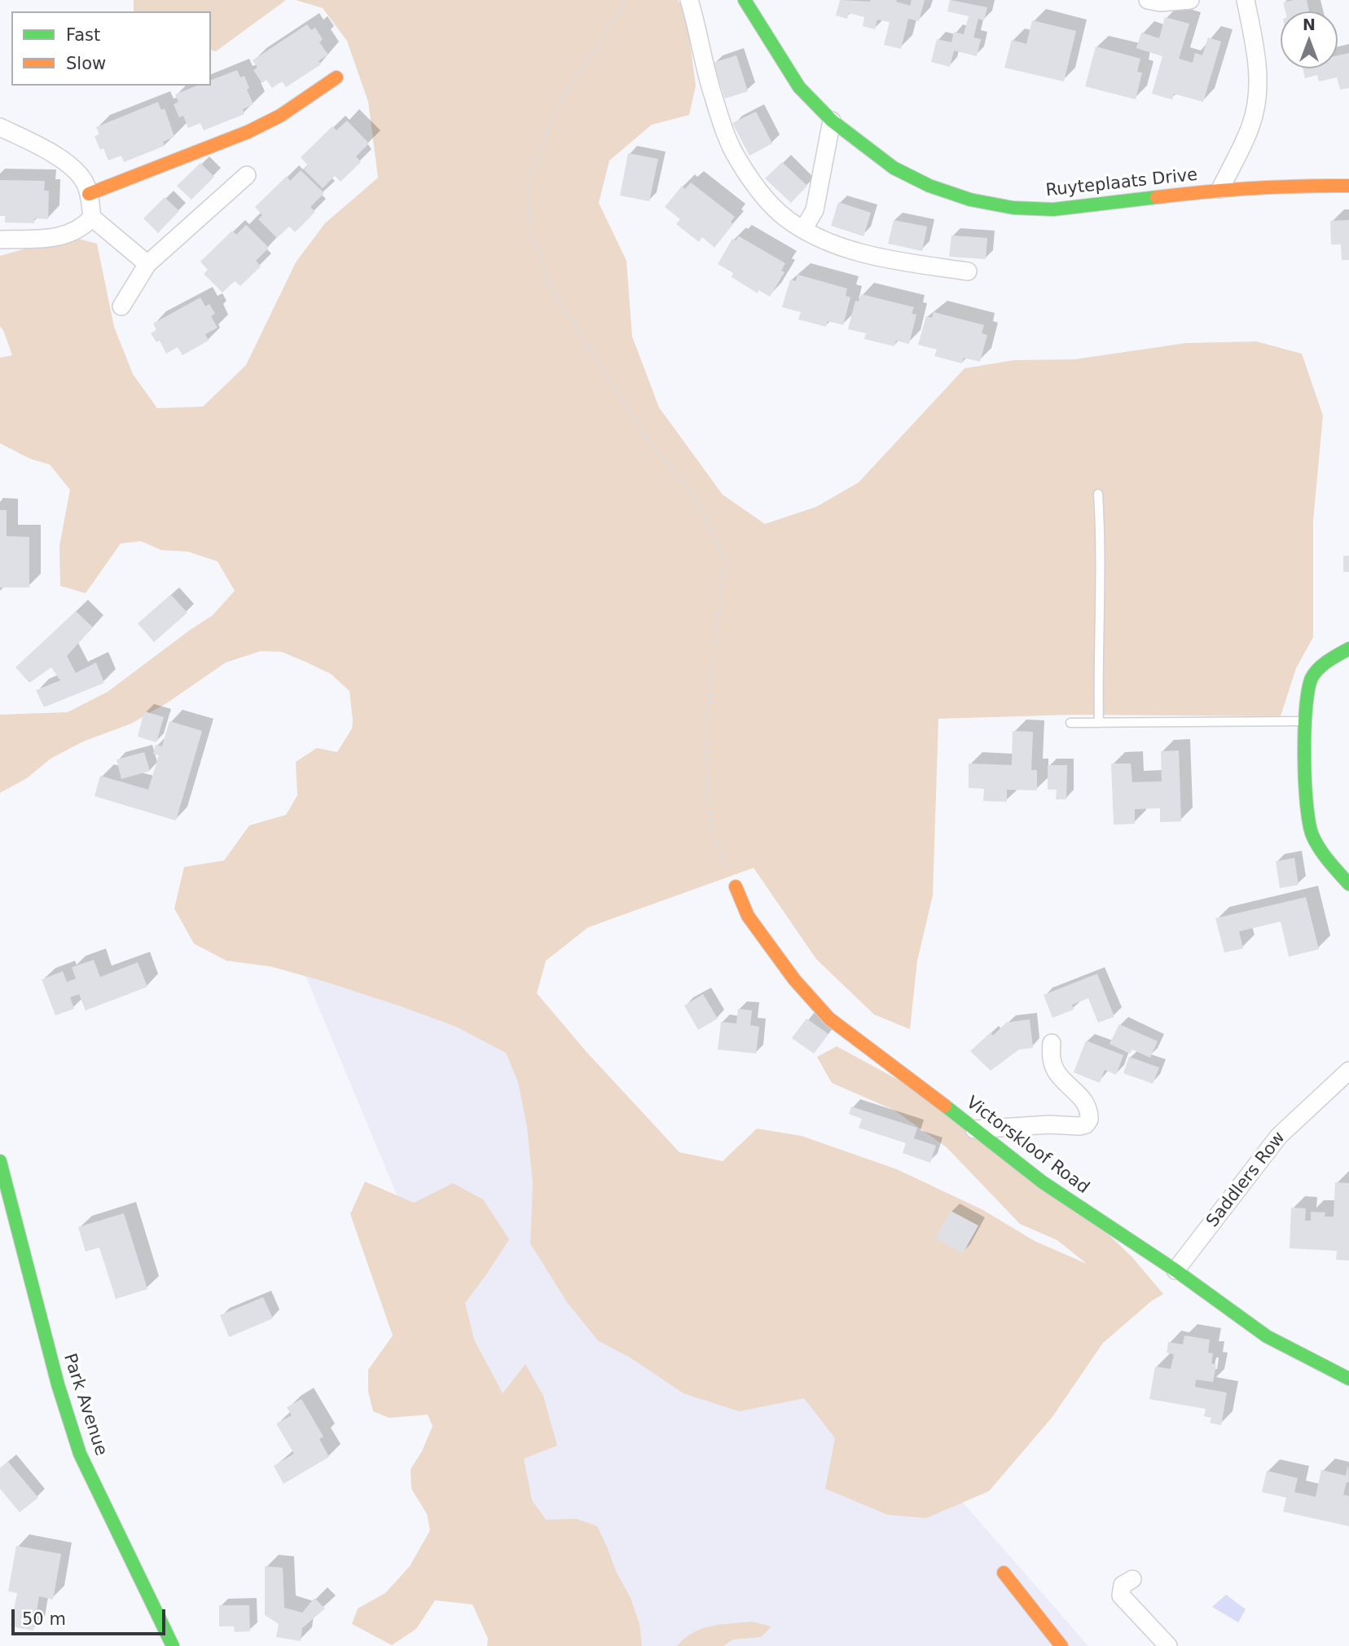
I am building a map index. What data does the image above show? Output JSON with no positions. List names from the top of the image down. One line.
{"streets":{"street":["Ruyteplaats Drive","Victorskloof Road","Saddlers Row","Park Avenue"]},"crossings":[["Victorskloof Road","Saddlers Row"]],"legend":["Fast","Slow"],"scale_bar":"50 m","north":"top"}
